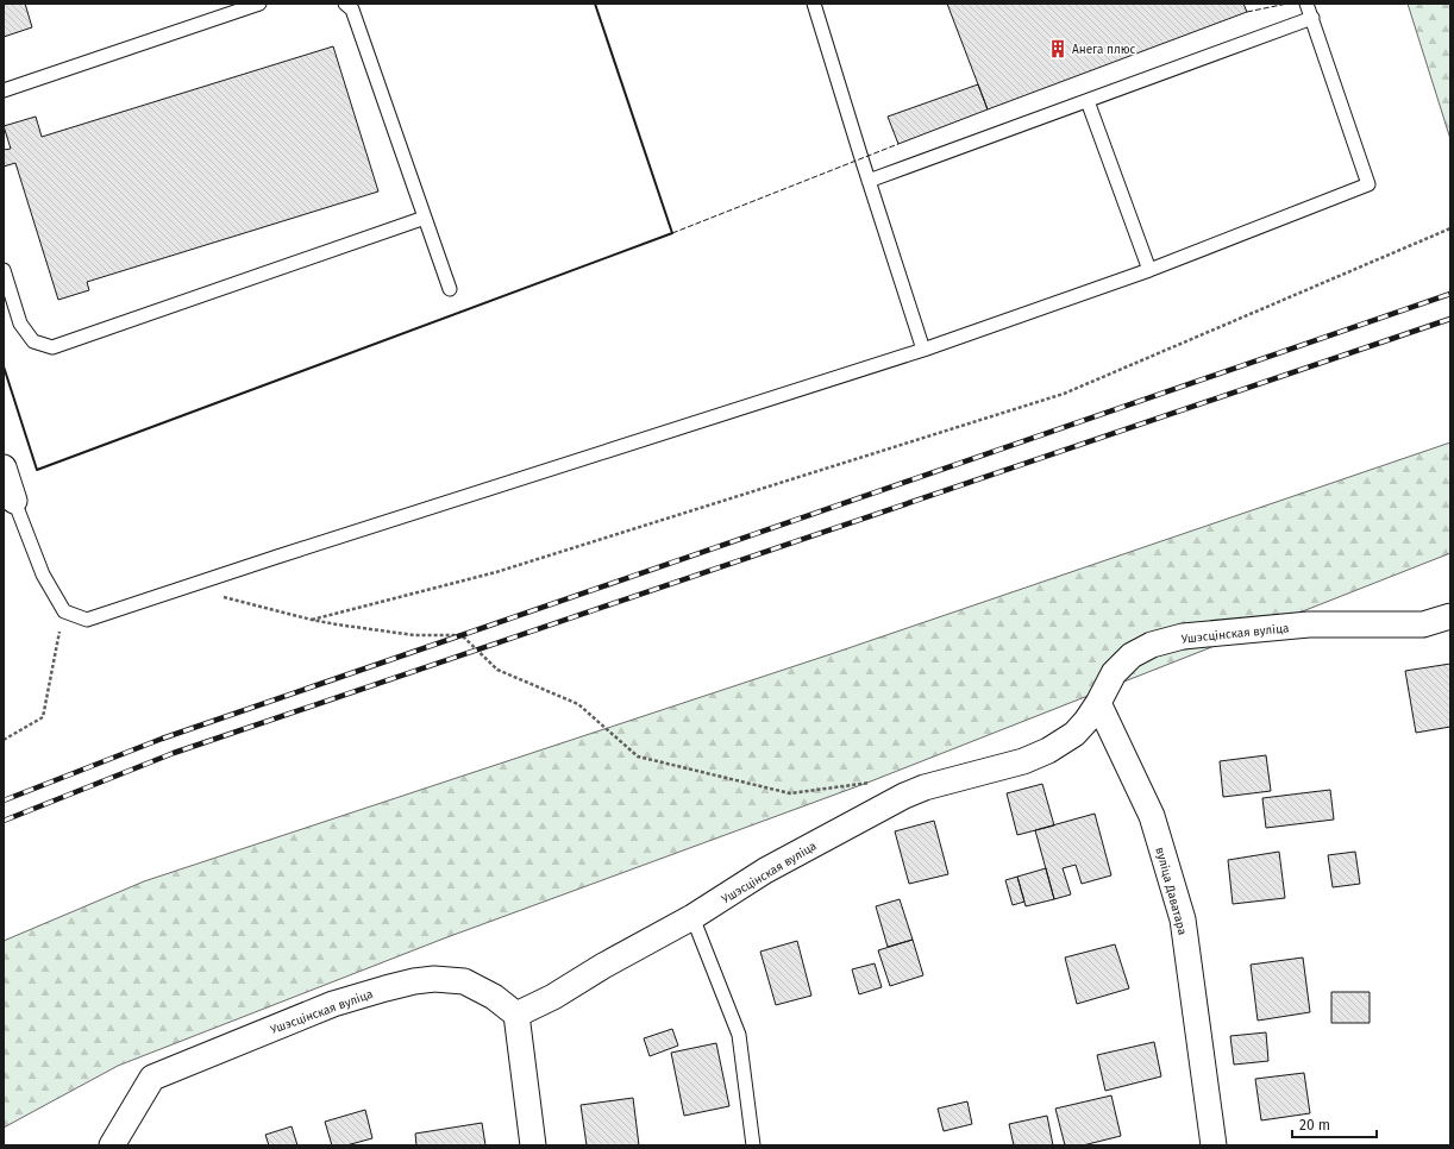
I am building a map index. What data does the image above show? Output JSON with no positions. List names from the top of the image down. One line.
{"streets":{"street":["Ушэсцінская вуліца","вуліца Даватара"]},"crossings":[["Ушэсцінская вуліца","вуліца Даватара"]],"places":{"building":["Анега плюс"]},"scale_bar":"20 m"}
